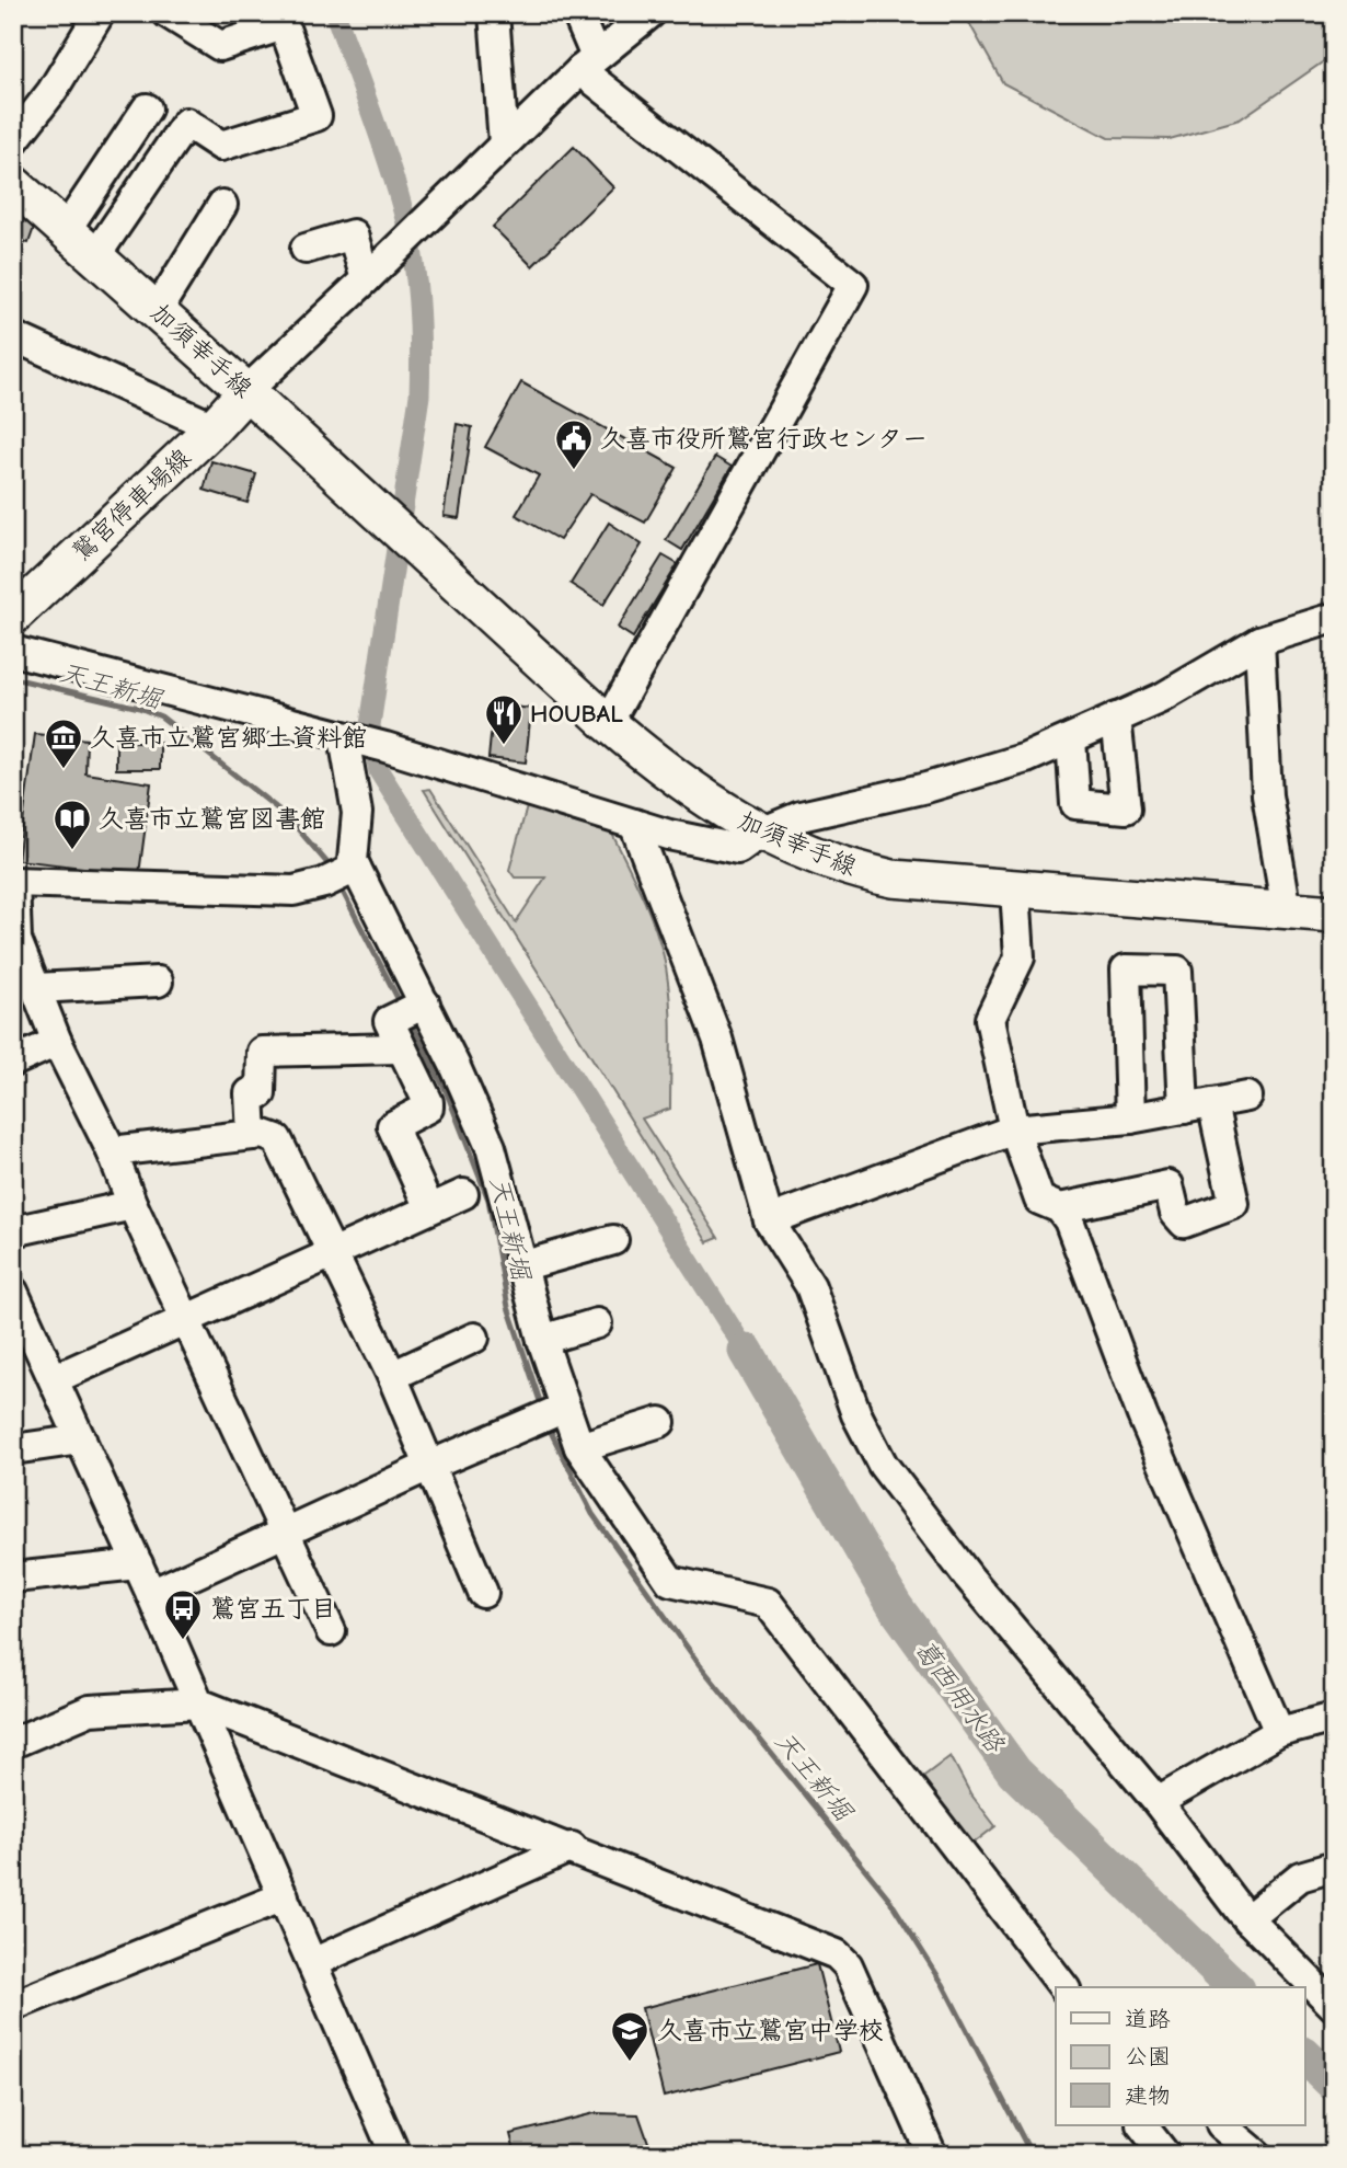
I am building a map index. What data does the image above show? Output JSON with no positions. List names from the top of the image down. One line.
{"streets":{"main road":["加須幸手線","鷲宮停車場線"]},"crossings":[["加須幸手線","鷲宮停車場線"]],"water":["天王新堀","葛西用水路"],"places":{"public building":["久喜市役所鷲宮行政センター"],"restaurant":["HOUBAL"],"museum":["久喜市立鷲宮郷土資料館"],"library":["久喜市立鷲宮図書館"],"bus stop":["鷲宮五丁目"],"school or university":["久喜市立鷲宮中学校"]},"legend":["道路","公園","建物"]}
